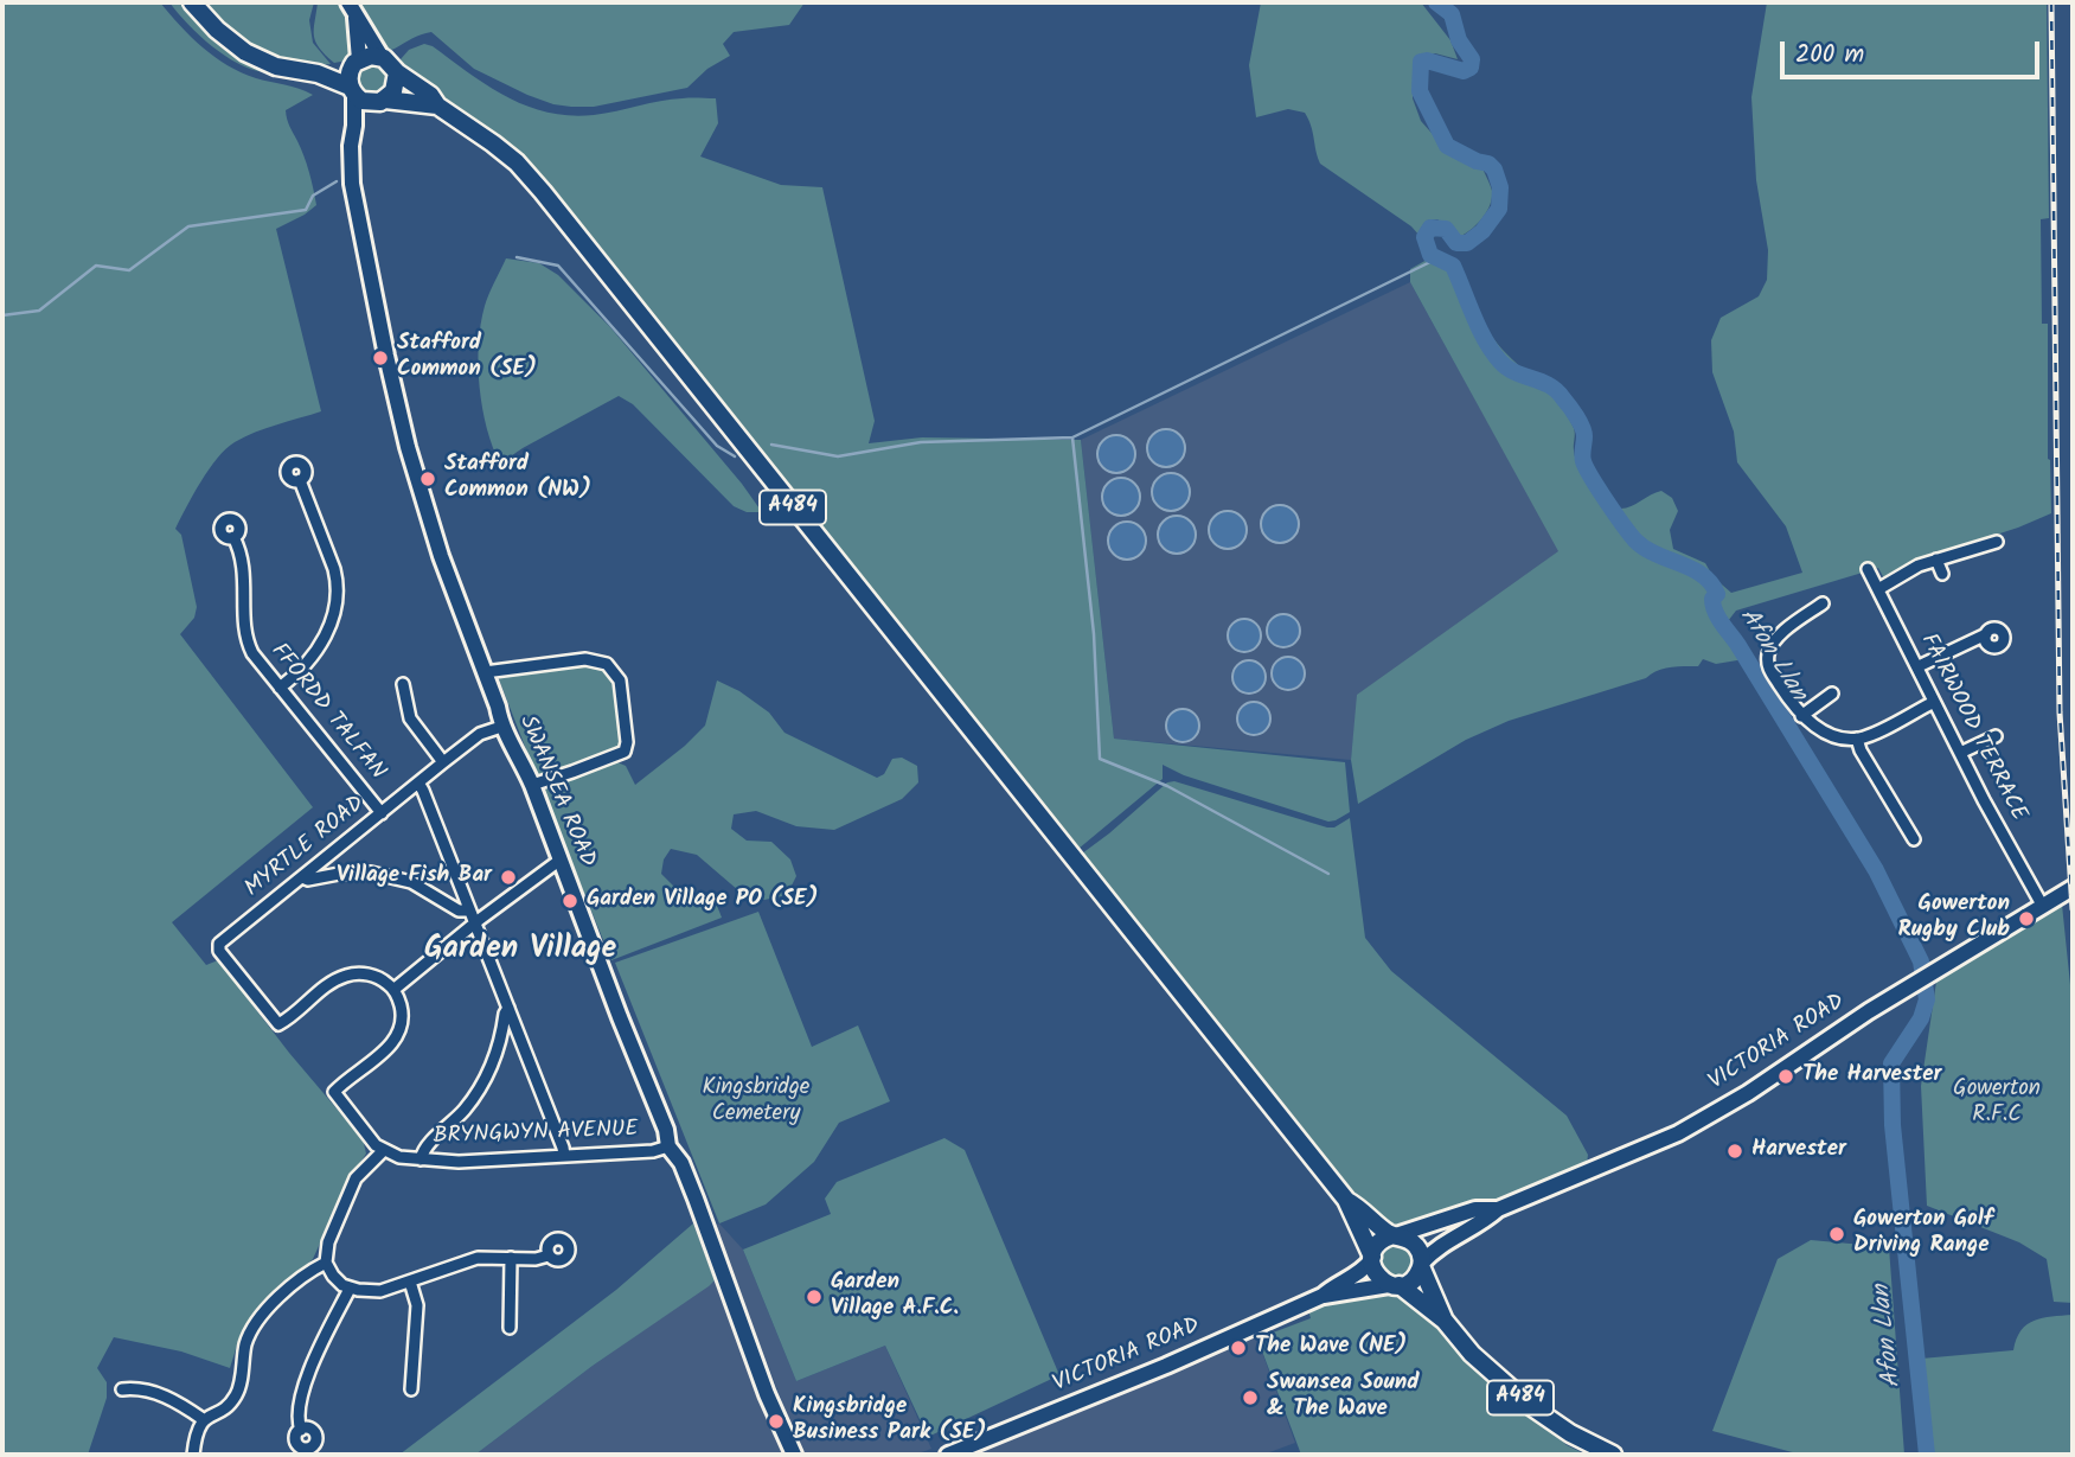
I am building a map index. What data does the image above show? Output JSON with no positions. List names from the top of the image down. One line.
{"streets":{"main road":["A484","SWANSEA ROAD","VICTORIA ROAD"],"street":["FFORDD TALFAN","FAIRWOOD TERRACE","MYRTLE ROAD","BRYNGWYN AVENUE"]},"crossings":[["A484","SWANSEA ROAD"],["A484","VICTORIA ROAD"],["FFORDD TALFAN","MYRTLE ROAD"],["FAIRWOOD TERRACE","VICTORIA ROAD"],["SWANSEA ROAD","MYRTLE ROAD"],["SWANSEA ROAD","BRYNGWYN AVENUE"]],"districts":["Garden Village"],"water":["Afon Llan"],"parks":["Kingsbridge Cemetery","Gowerton R.F.C"],"places":["Stafford Common (SE)","Stafford Common (NW)","Village Fish Bar","Garden Village PO (SE)","Gowerton Rugby Club","The Harvester","Harvester","Gowerton Golf Driving Range","Garden Village A.F.C.","The Wave (NE)","Swansea Sound & The Wave","Kingsbridge Business Park (SE)"],"scale_bar":"200 m"}
